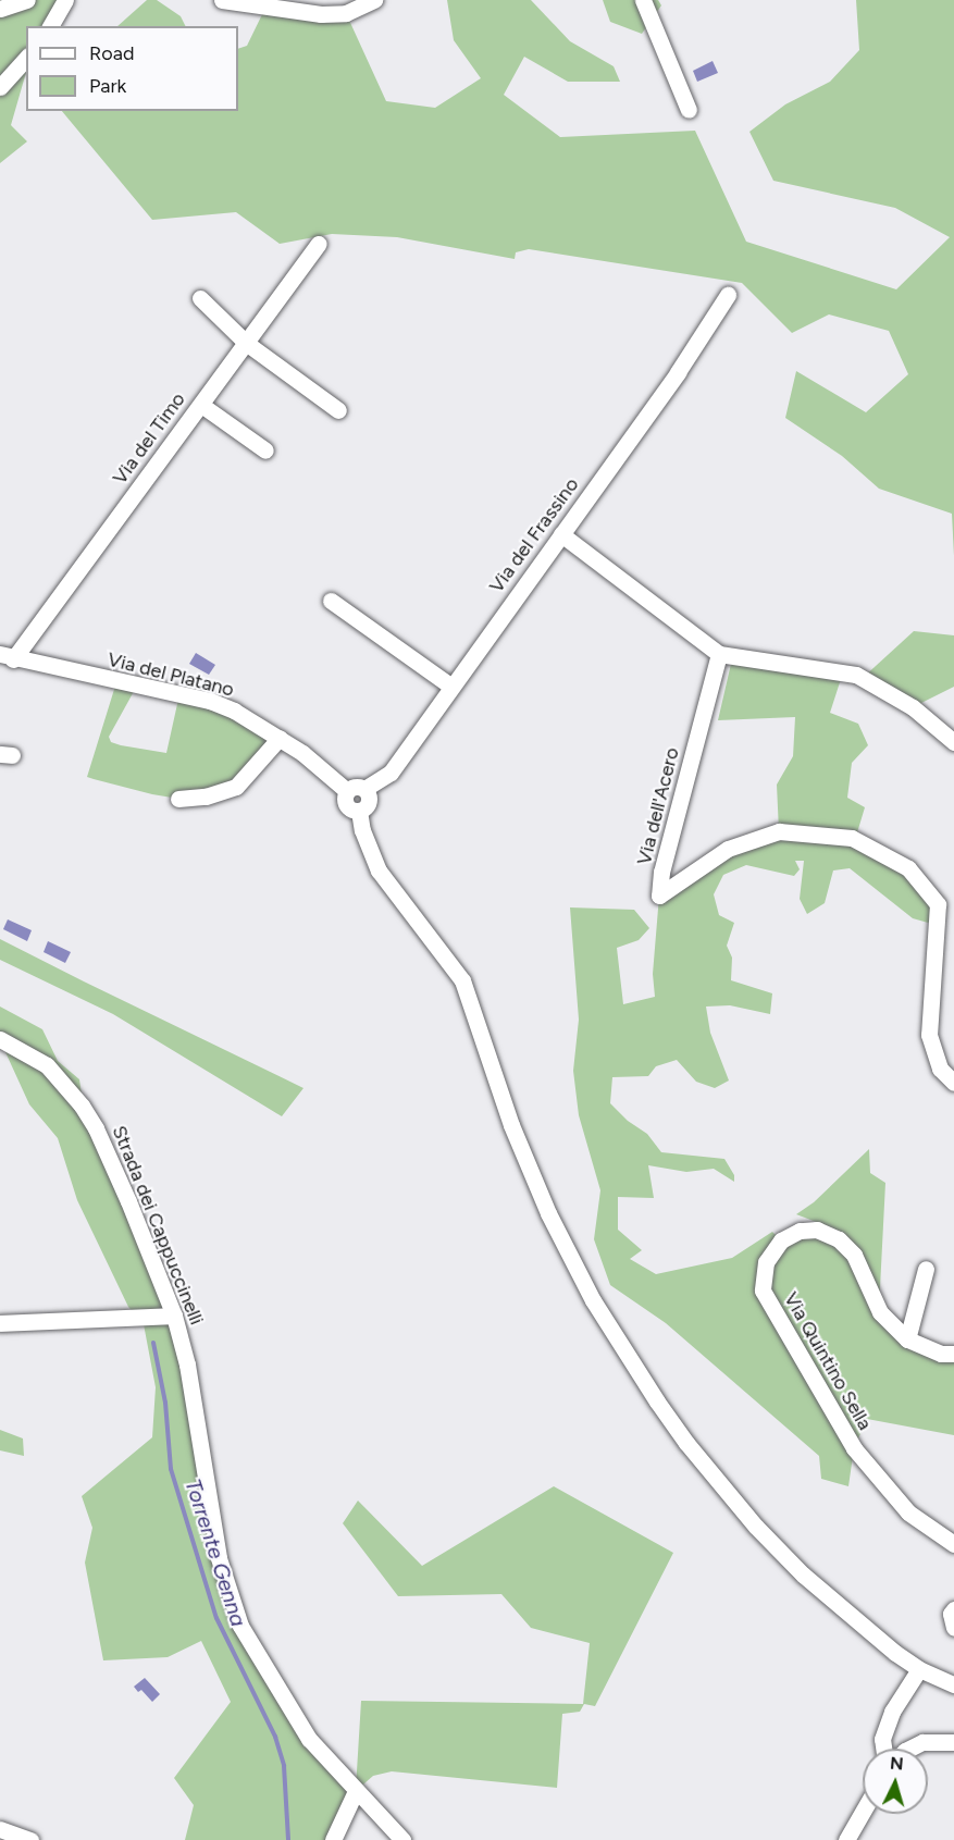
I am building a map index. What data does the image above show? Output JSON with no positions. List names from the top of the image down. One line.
{"streets":{"street":["Via del Timo","Via del Frassino","Via del Platano","Via dell'Acero","Strada dei Cappuccinelli","Via Quintino Sella"]},"crossings":[["Via del Timo","Via del Platano"],["Via del Frassino","Via del Platano"]],"water":["Torrente Genna"],"legend":["Road","Park"],"north":"top"}
